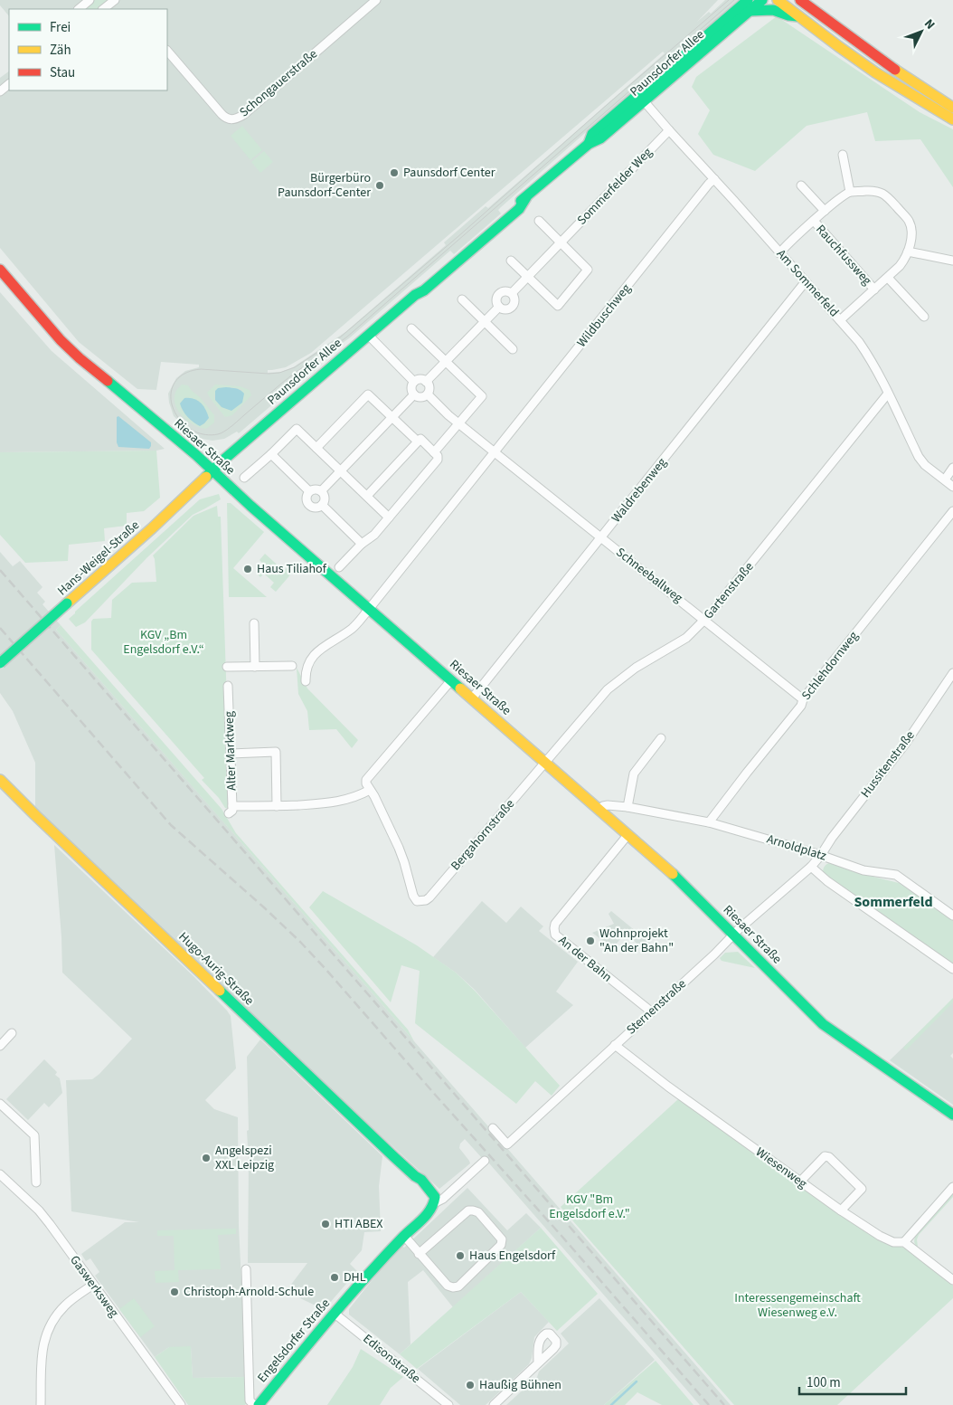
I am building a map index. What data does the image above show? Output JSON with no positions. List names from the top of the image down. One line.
{"streets":{"main road":["Paunsdorfer Allee","Riesaer Straße","Hans-Weigel-Straße","Hugo-Aurig-Straße","Engelsdorfer Straße"],"street":["Schongauerstraße","Sommerfelder Weg","Rauchfussweg","Am Sommerfeld","Wildbuschweg","Waldrebenweg","Schneeballweg","Gartenstraße","Schlehdornweg","Alter Marktweg","Hussitenstraße","Bergahornstraße","Arnoldplatz","An der Bahn","Sternenstraße","Wiesenweg","Gaswerksweg","Edisonstraße"]},"crossings":[["Paunsdorfer Allee","Am Sommerfeld"],["Paunsdorfer Allee","Riesaer Straße"],["Paunsdorfer Allee","Hans-Weigel-Straße"],["Sommerfelder Weg","Am Sommerfeld"],["Am Sommerfeld","Wildbuschweg"],["Am Sommerfeld","Waldrebenweg"],["Am Sommerfeld","Gartenstraße"],["Wildbuschweg","Riesaer Straße"],["Wildbuschweg","Schneeballweg"],["Riesaer Straße","Waldrebenweg"],["Riesaer Straße","Hans-Weigel-Straße"],["Riesaer Straße","Gartenstraße"],["Riesaer Straße","Bergahornstraße"],["Riesaer Straße","Arnoldplatz"],["Riesaer Straße","An der Bahn"],["Riesaer Straße","Sternenstraße"],["Waldrebenweg","Schneeballweg"],["Schneeballweg","Gartenstraße"],["Schneeballweg","Schlehdornweg"],["Gartenstraße","Bergahornstraße"],["Schlehdornweg","Arnoldplatz"],["Hussitenstraße","Arnoldplatz"],["Hussitenstraße","Sternenstraße"],["Arnoldplatz","Sternenstraße"],["An der Bahn","Sternenstraße"],["Hugo-Aurig-Straße","Engelsdorfer Straße"],["Sternenstraße","Wiesenweg"],["Engelsdorfer Straße","Edisonstraße"]],"districts":["Sommerfeld"],"parks":["KGV „Bm Engelsdorf e.V.“","KGV \"Bm Engelsdorf e.V.\"","Interessengemeinschaft Wiesenweg e.V."],"places":["Paunsdorf Center","Bürgerbüro Paunsdorf-Center","Haus Tiliahof","Wohnprojekt \"An der Bahn\"","Angelspezi XXL Leipzig","HTI ABEX","Haus Engelsdorf","DHL","Christoph-Arnold-Schule","Haußig Bühnen"],"legend":["Frei","Zäh","Stau"],"scale_bar":"100 m","north":"top right"}
